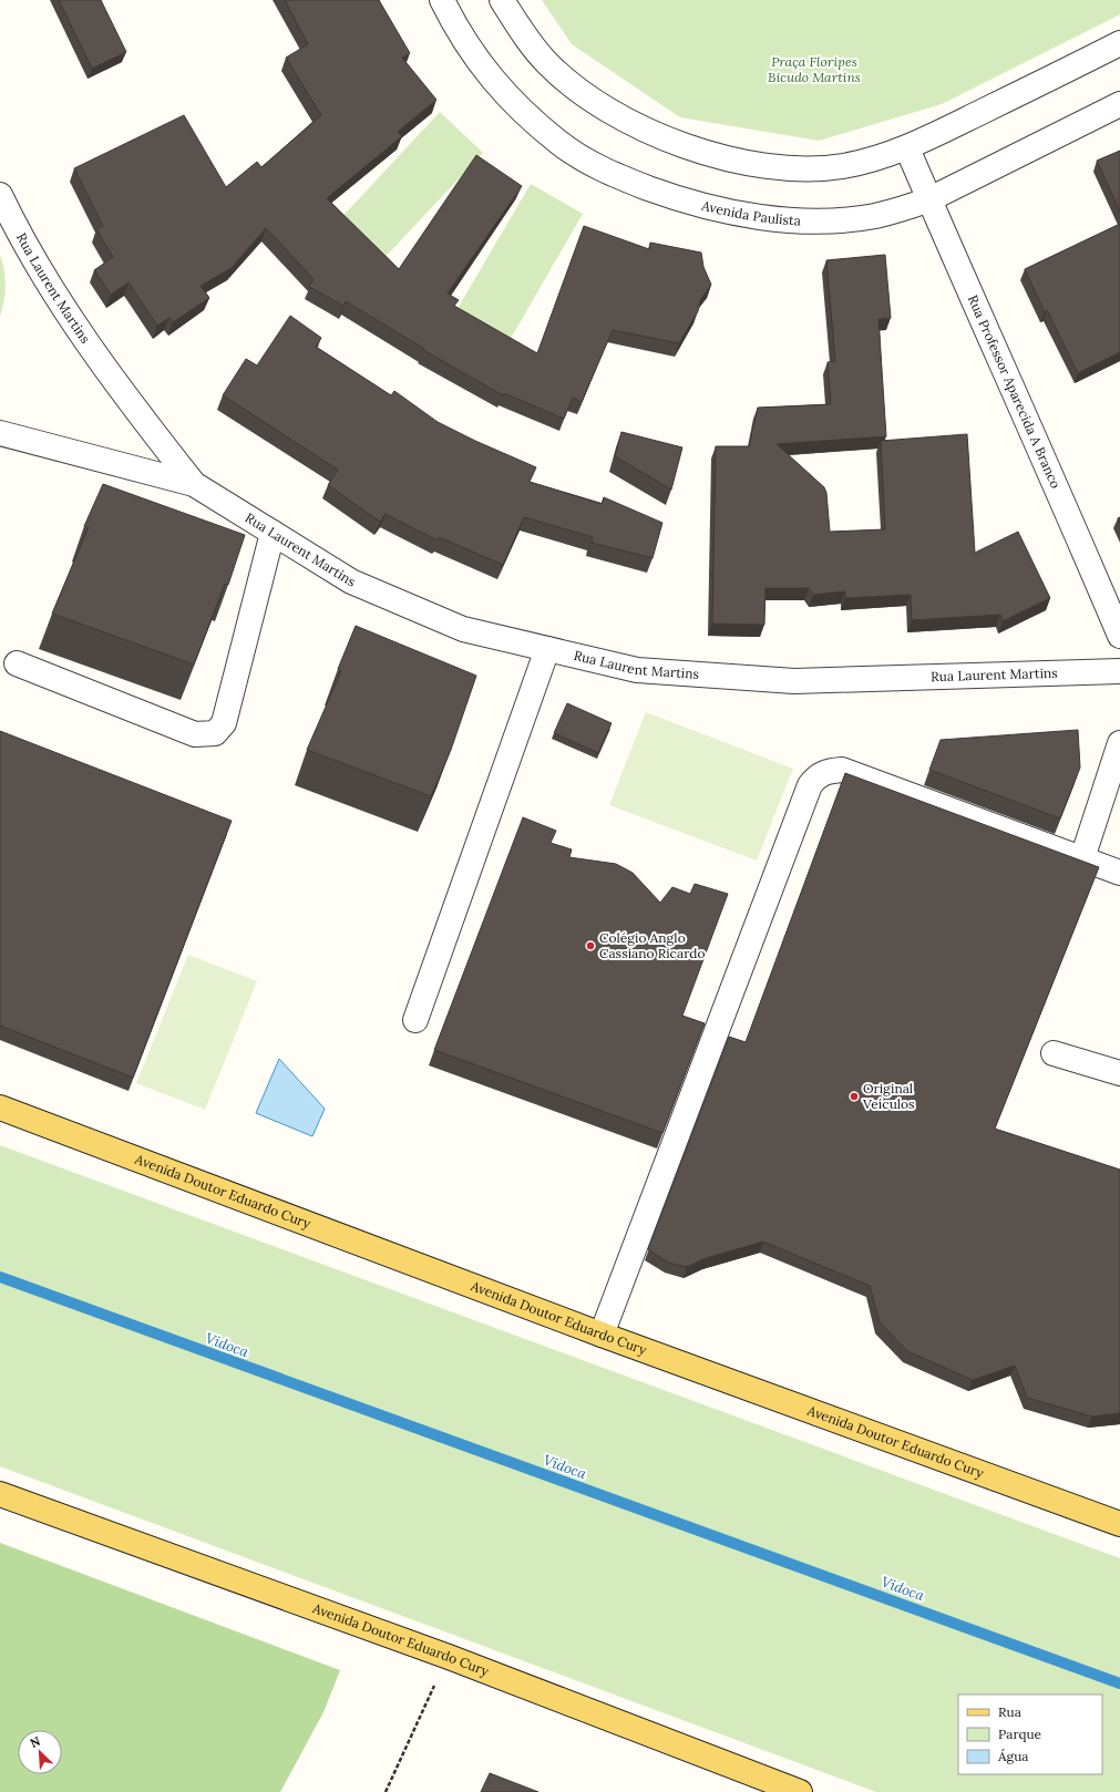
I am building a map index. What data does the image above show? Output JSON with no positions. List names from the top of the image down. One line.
{"streets":{"main road":["Avenida Doutor Eduardo Cury"],"street":["Avenida Paulista","Rua Laurent Martins","Rua Professor Aparecida A Branco"]},"crossings":[["Avenida Paulista","Rua Professor Aparecida A Branco"]],"water":["Vidoca"],"parks":["Praça Floripes Bicudo Martins"],"places":["Colégio Anglo Cassiano Ricardo","Original Veículos"],"legend":["Rua","Parque","Água"],"north":"top left"}
